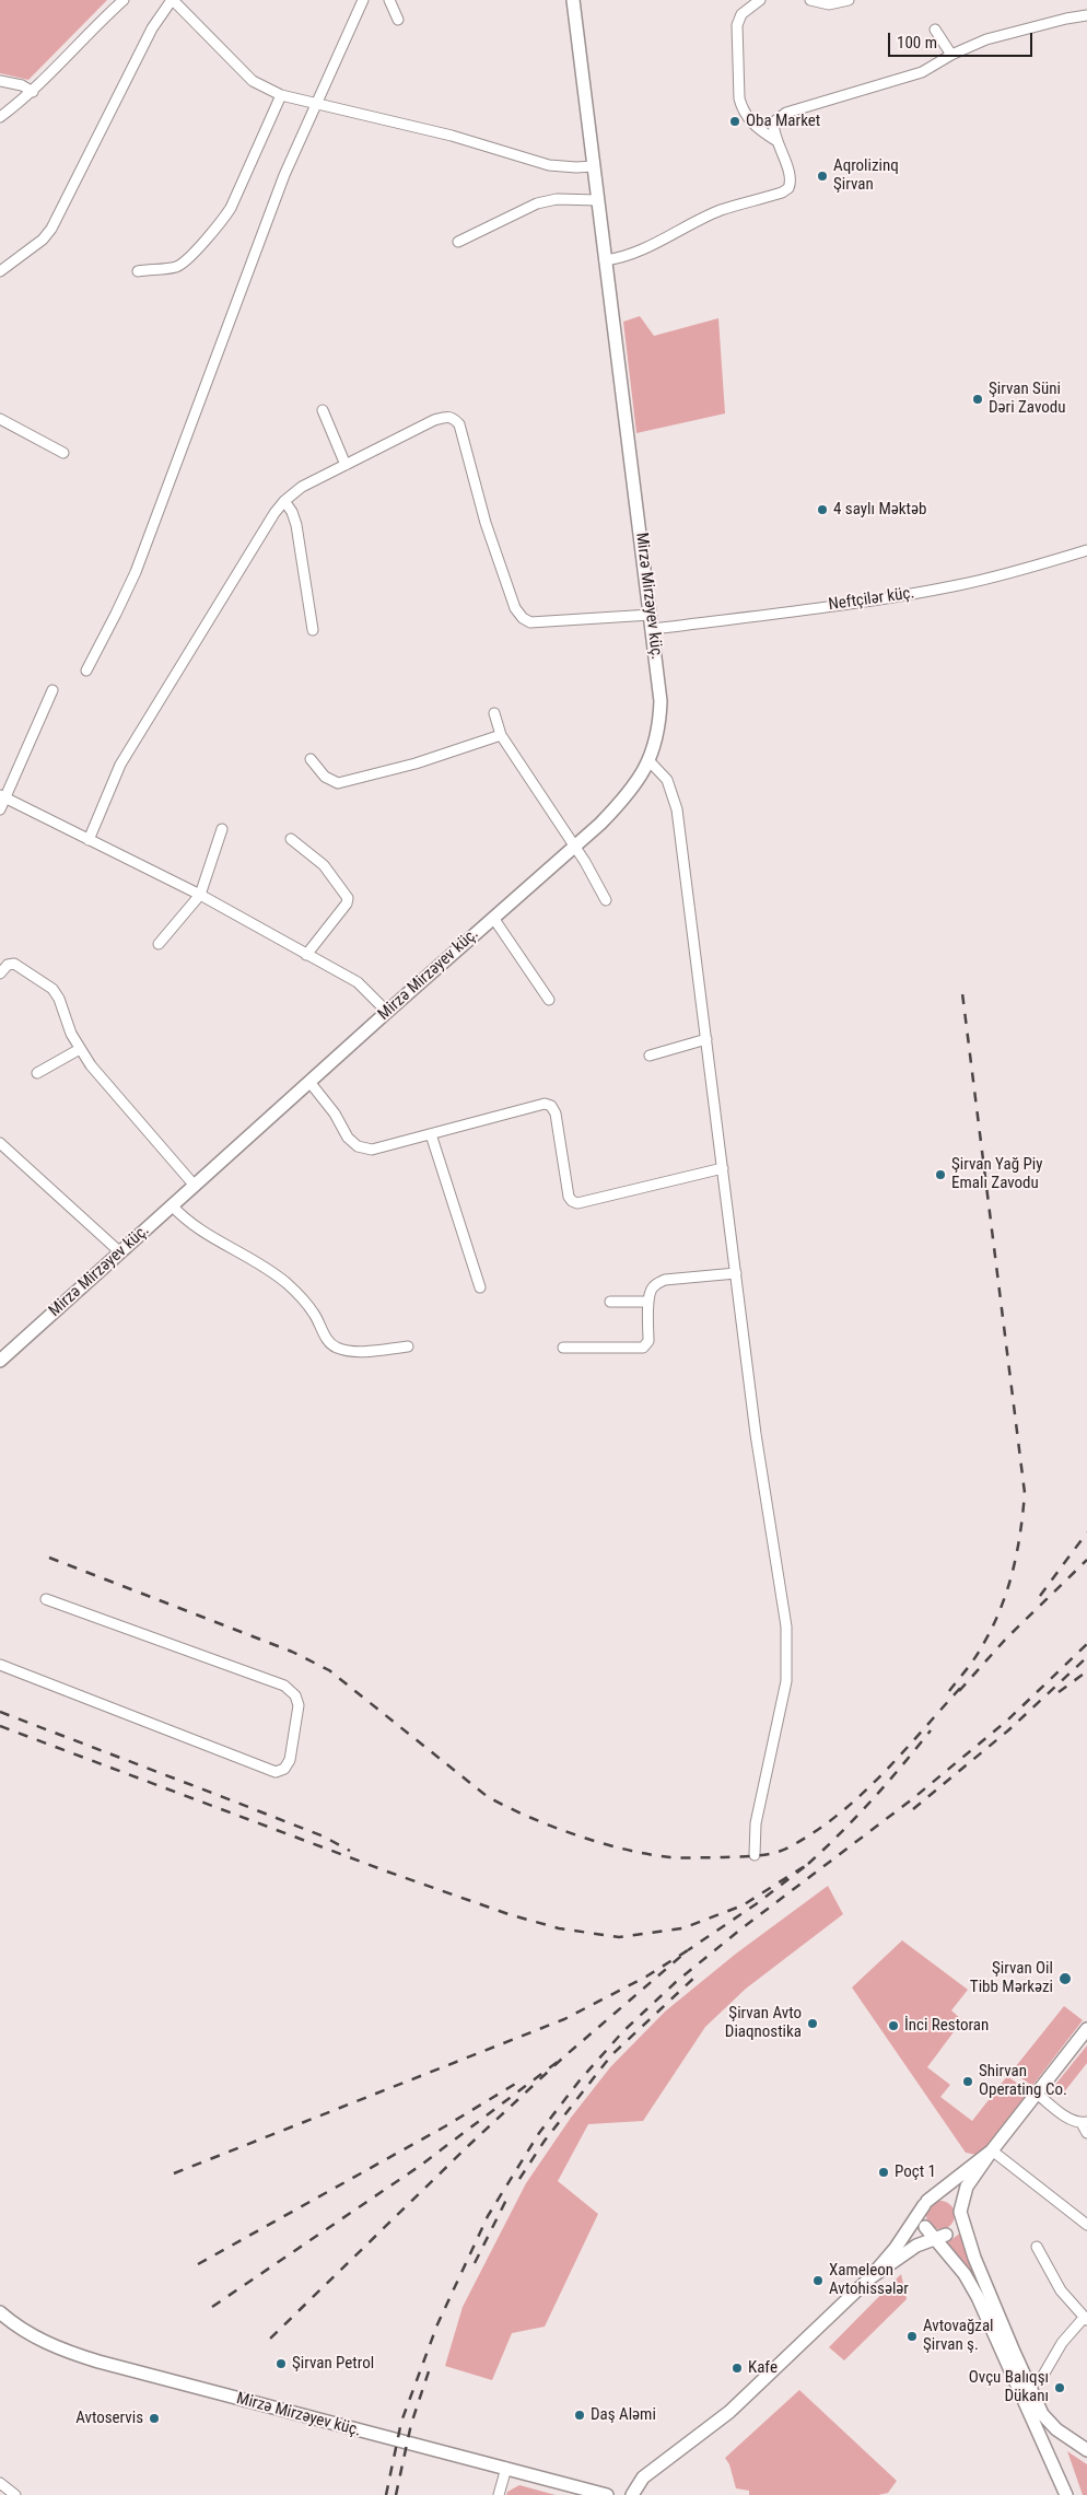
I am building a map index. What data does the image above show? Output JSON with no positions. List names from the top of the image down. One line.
{"streets":{"main road":["Mirzə Mirzəyev küç."],"street":["Neftçilər küç."]},"crossings":[["Mirzə Mirzəyev küç.","Neftçilər küç."]],"places":["Oba Market","Aqrolizinq Şirvan","Şirvan Süni Dəri Zavodu","4 saylı Məktəb","Şirvan Yağ Piy Emalı Zavodu","Şirvan Oil Tibb Mərkəzi","Şirvan Avto Diaqnostika","İnci Restoran","Shirvan Operating Co.","Poçt 1","Xameleon Avtohissələr","Avtovağzal Şirvan ş.","Şirvan Petrol","Kafe","Ovçu Balıqşı Dükanı","Daş Aləmi","Avtoservis"],"scale_bar":"100 m"}
